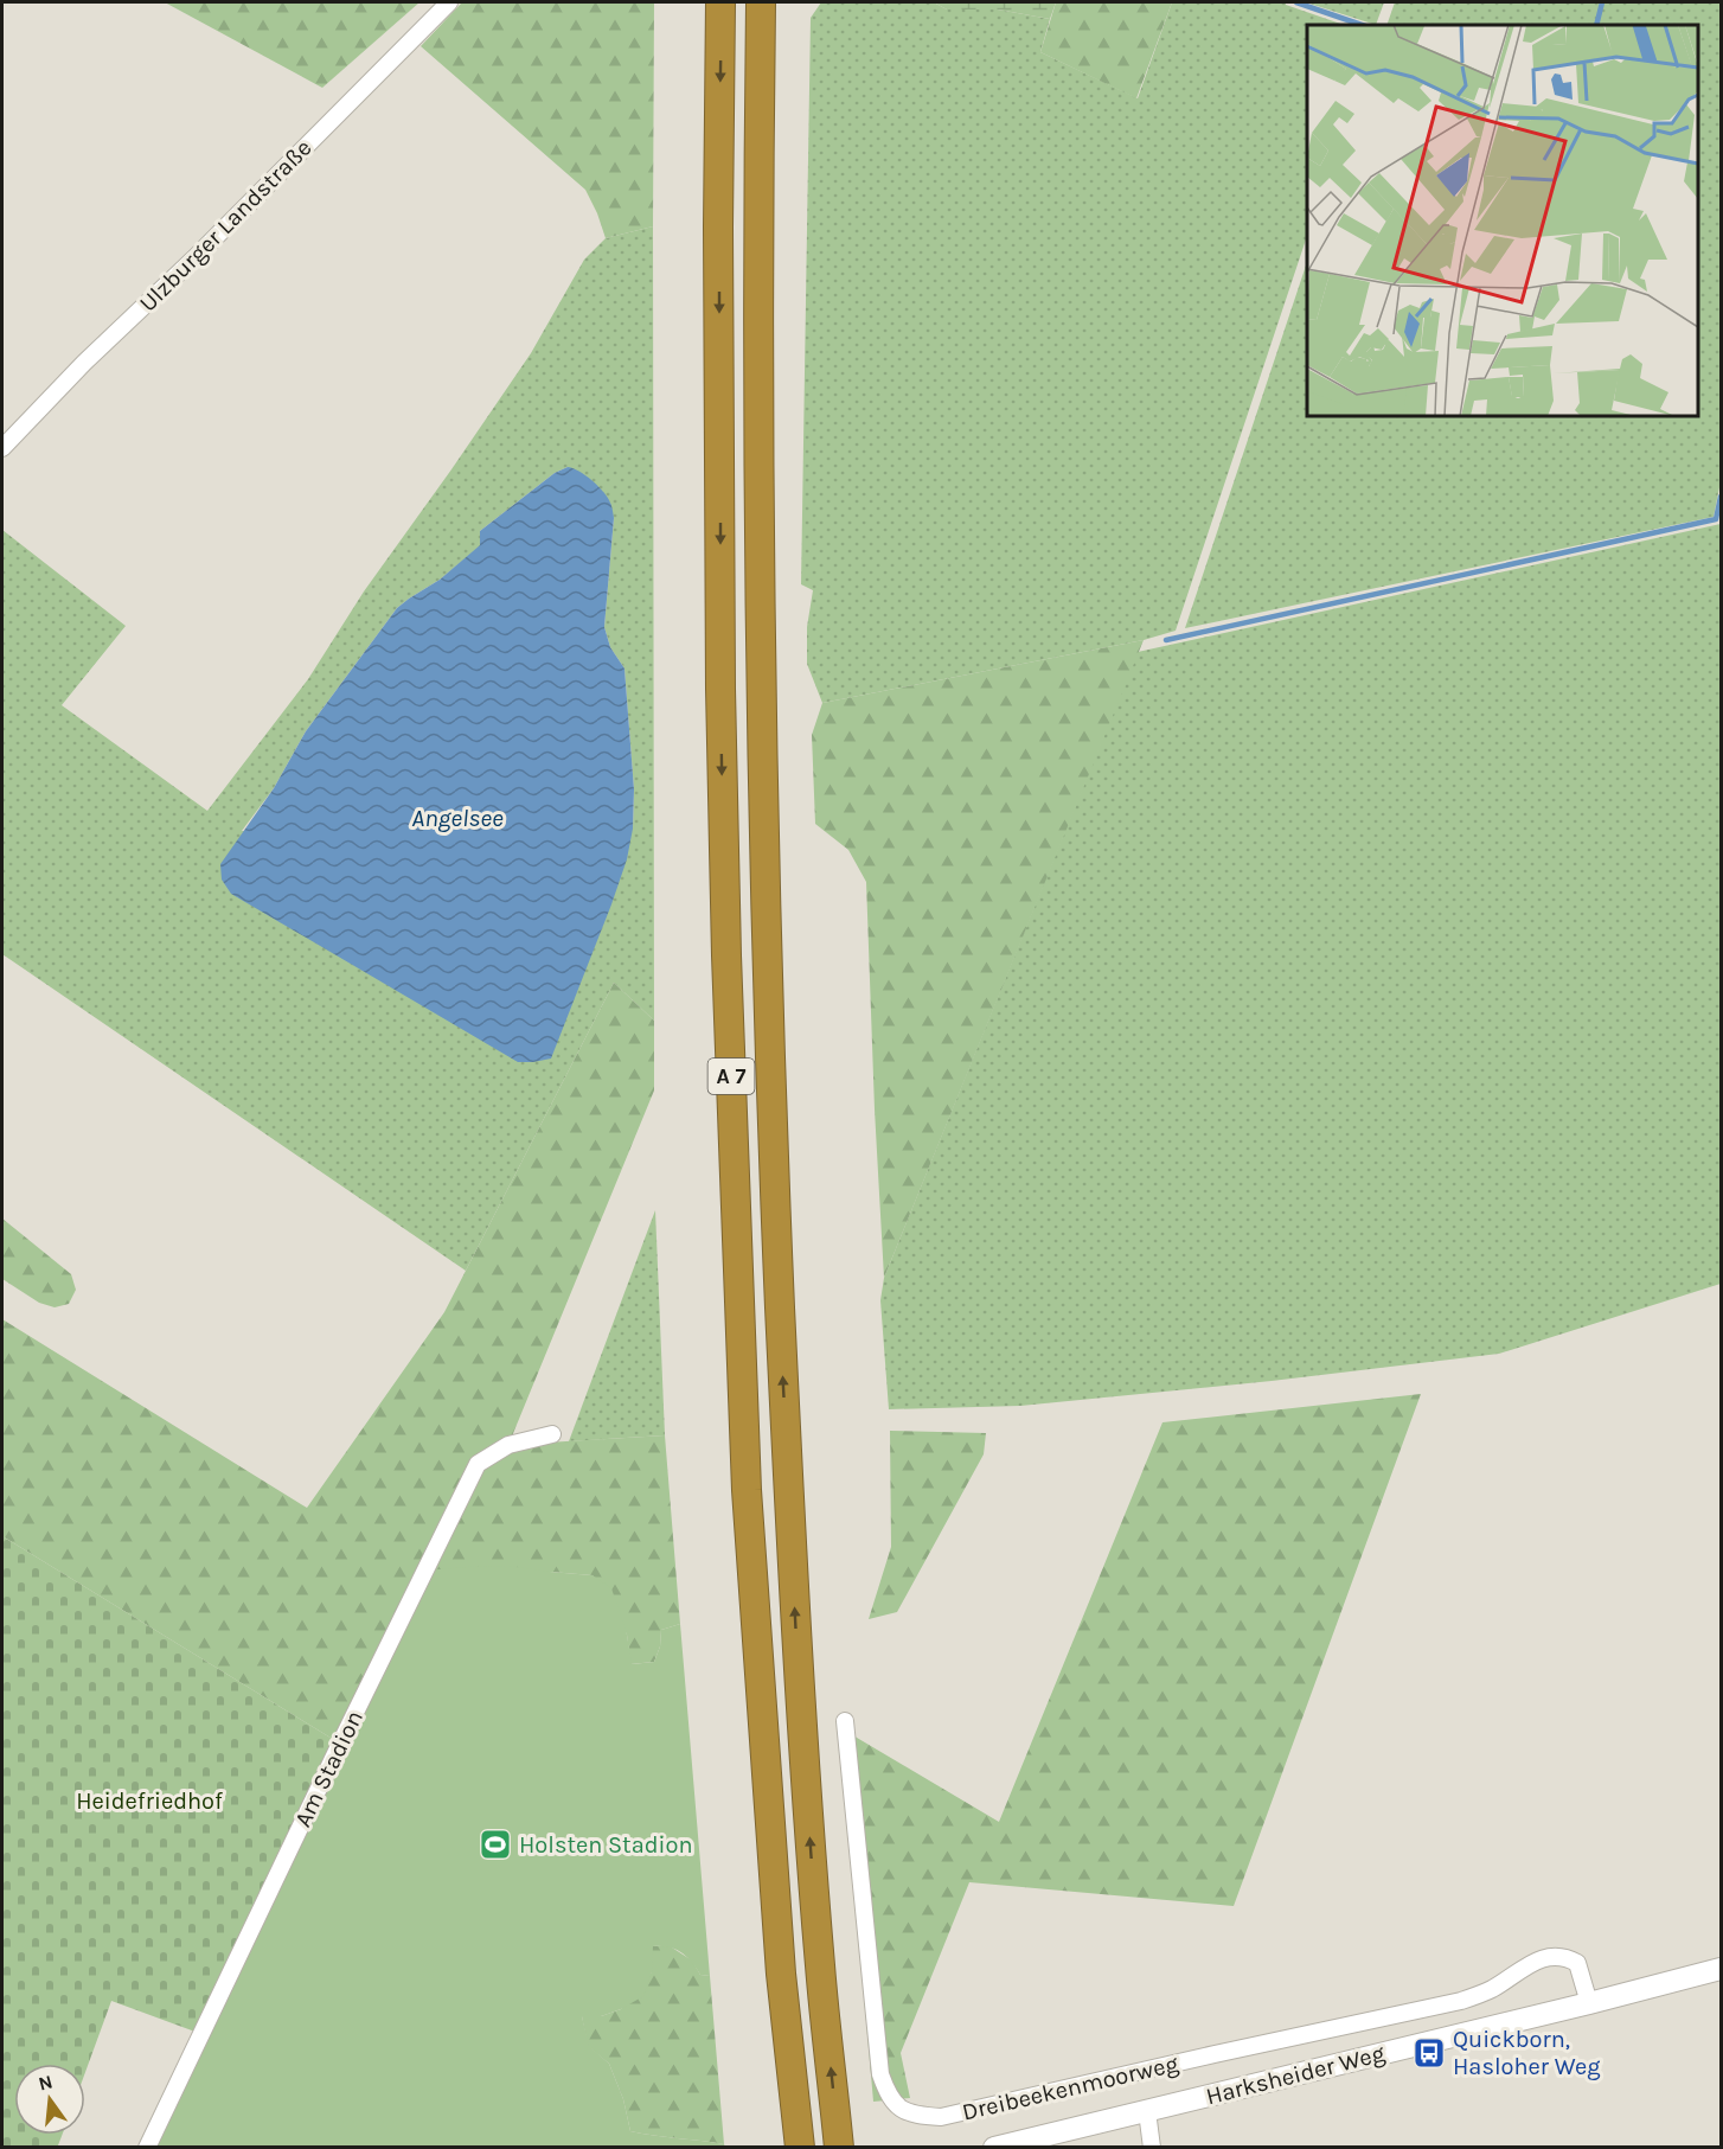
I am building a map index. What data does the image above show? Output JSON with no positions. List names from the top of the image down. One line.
{"streets":{"highway":["A 7"],"main road":["Harksheider Weg"],"street":["Ulzburger Landstraße","Am Stadion","Dreibeekenmoorweg"]},"crossings":[["Harksheider Weg","Dreibeekenmoorweg"]],"water":["Angelsee"],"parks":["Heidefriedhof"],"places":{"sports":["Holsten Stadion"],"bus stop":["Quickborn, Hasloher Weg"]},"north":"top"}
